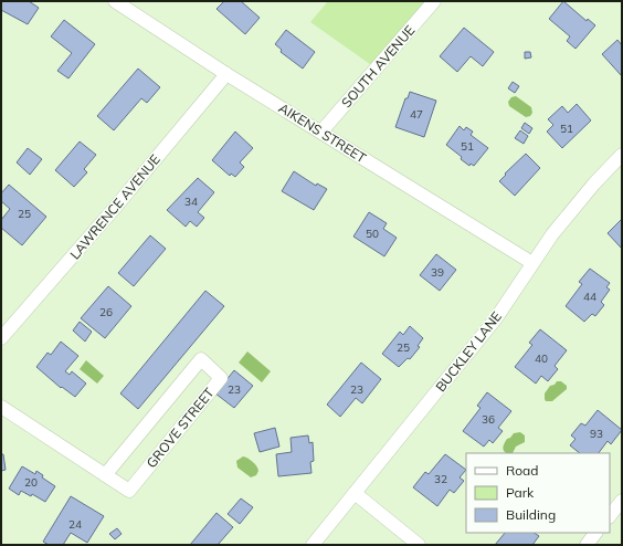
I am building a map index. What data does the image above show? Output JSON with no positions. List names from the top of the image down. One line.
{"streets":{"street":["SOUTH AVENUE","AIKENS STREET","LAWRENCE AVENUE","BUCKLEY LANE","GROVE STREET"]},"crossings":[["SOUTH AVENUE","AIKENS STREET"],["AIKENS STREET","LAWRENCE AVENUE"],["AIKENS STREET","BUCKLEY LANE"]],"house_numbers":["47","51","51","34","25","50","39","44","26","25","40","23","23","36","93","32","20","24"],"legend":["Road","Park","Building"]}
